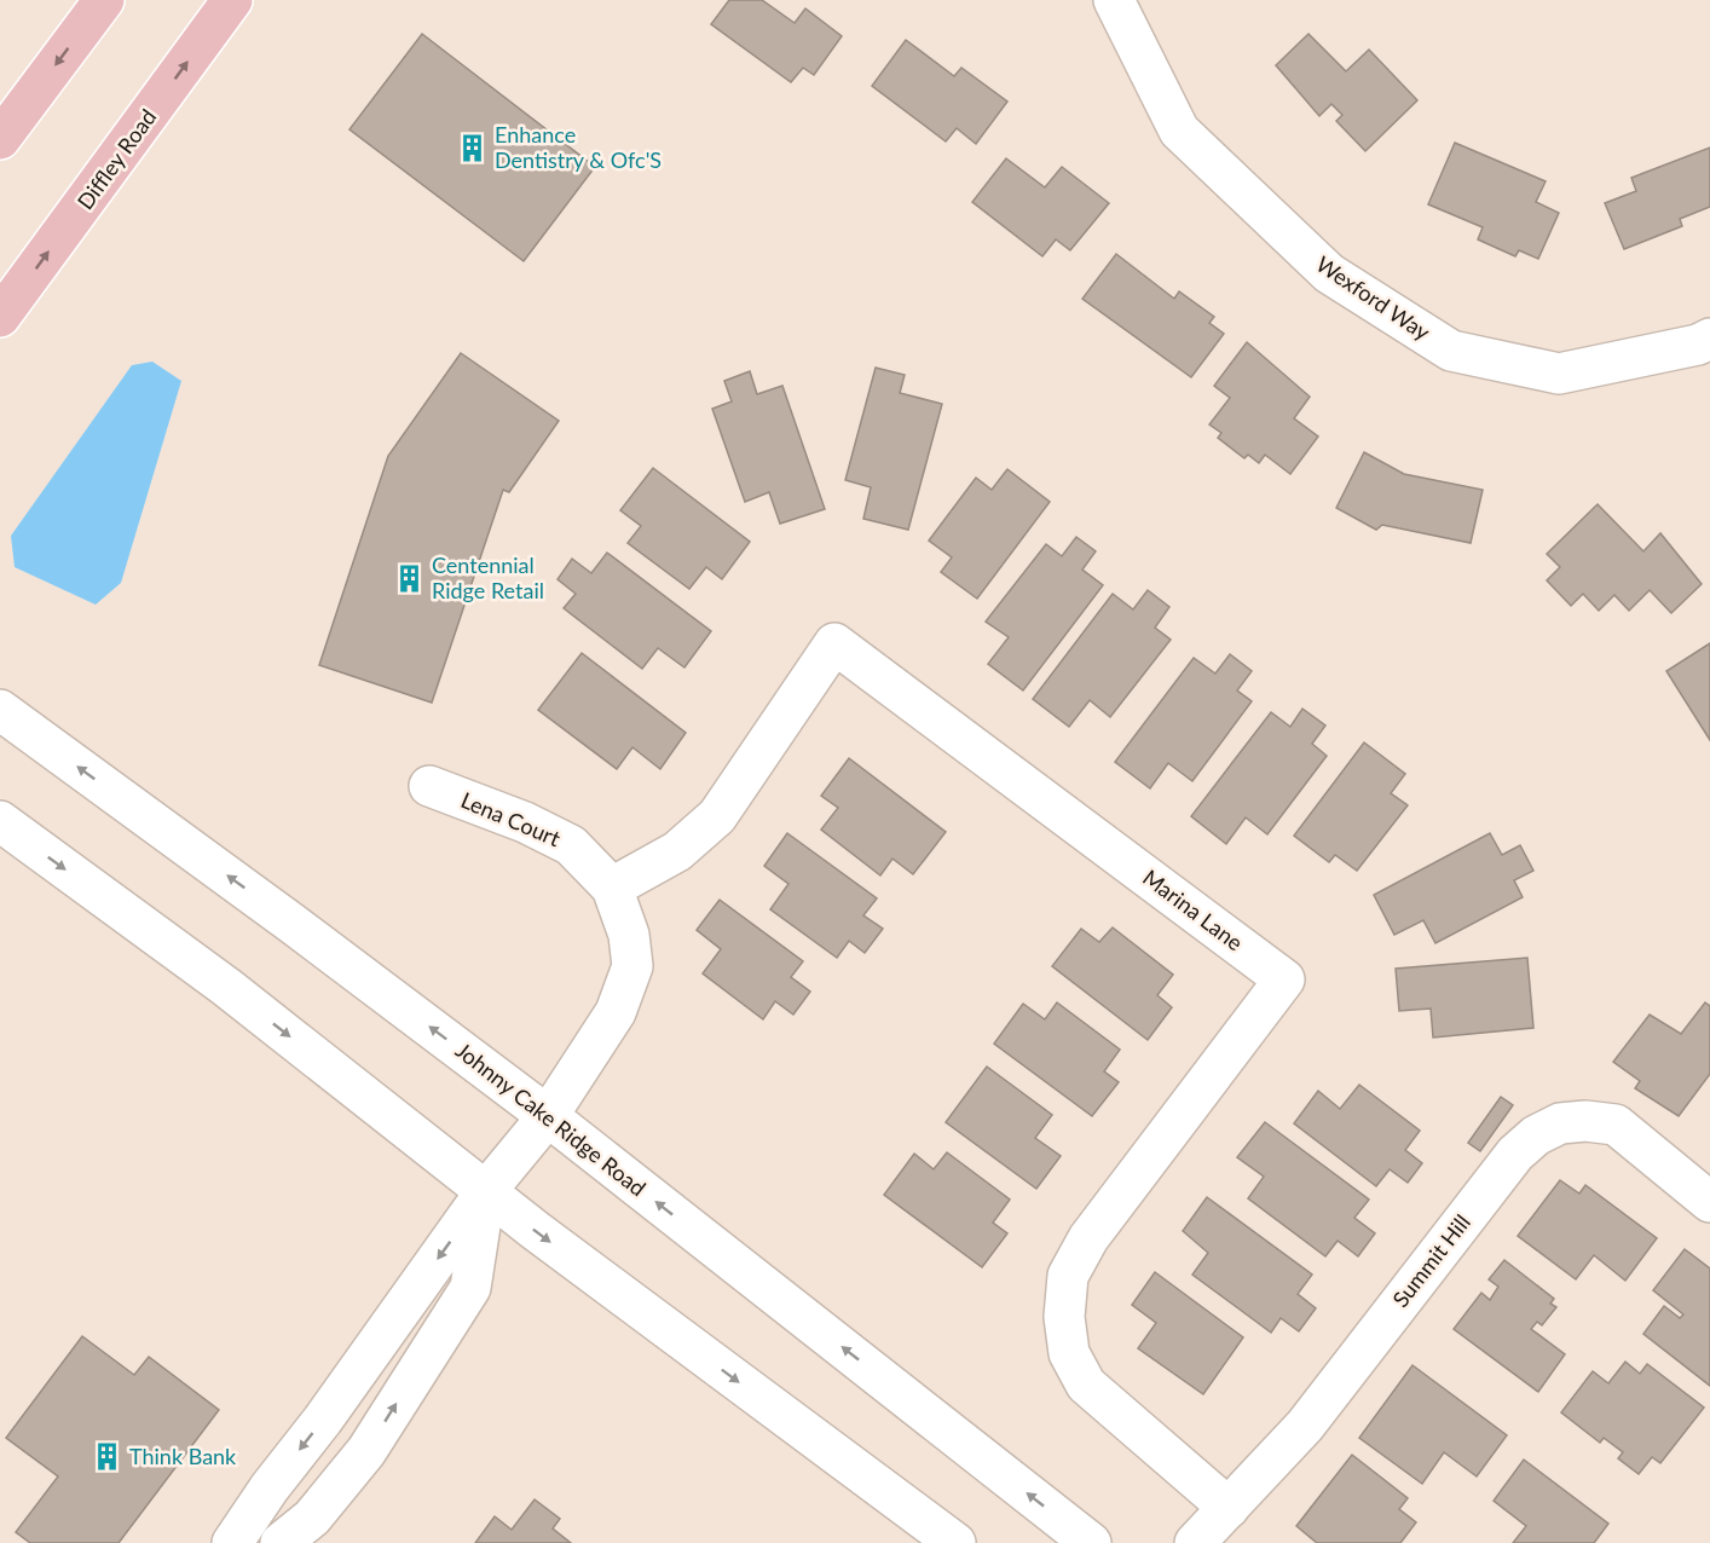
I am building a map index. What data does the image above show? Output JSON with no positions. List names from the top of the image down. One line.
{"streets":{"main road":["Diffley Road"],"street":["Wexford Way","Lena Court","Marina Lane","Johnny Cake Ridge Road","Summit Hill"]},"crossings":[["Lena Court","Marina Lane"],["Lena Court","Johnny Cake Ridge Road"],["Marina Lane","Summit Hill"]],"places":{"building":["Enhance Dentistry & Ofc'S","Centennial Ridge Retail","Think Bank"]}}
